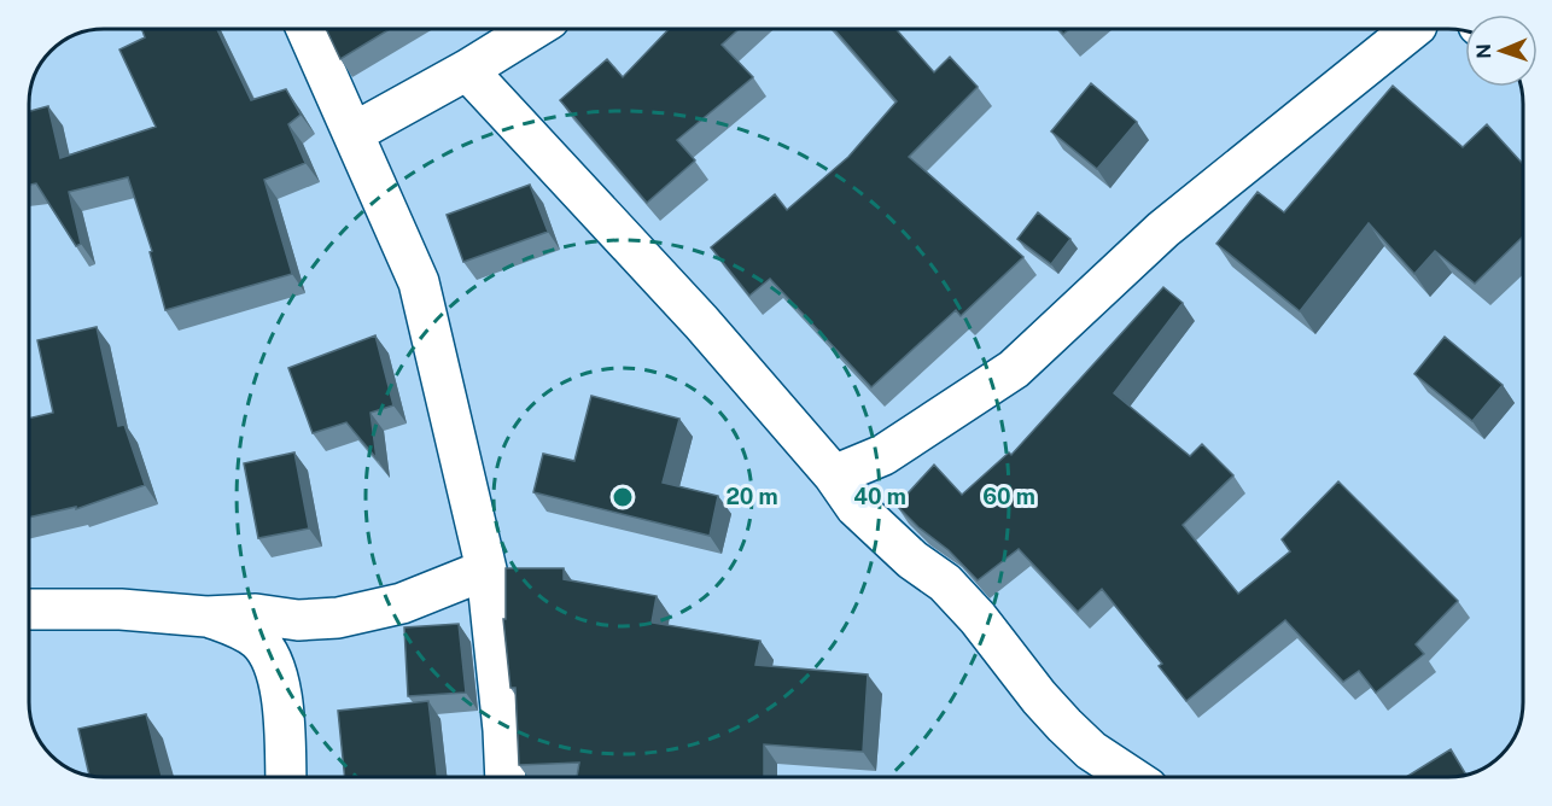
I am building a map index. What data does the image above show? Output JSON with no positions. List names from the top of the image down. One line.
{"north":"left","rings":["20 m","40 m","60 m"]}
